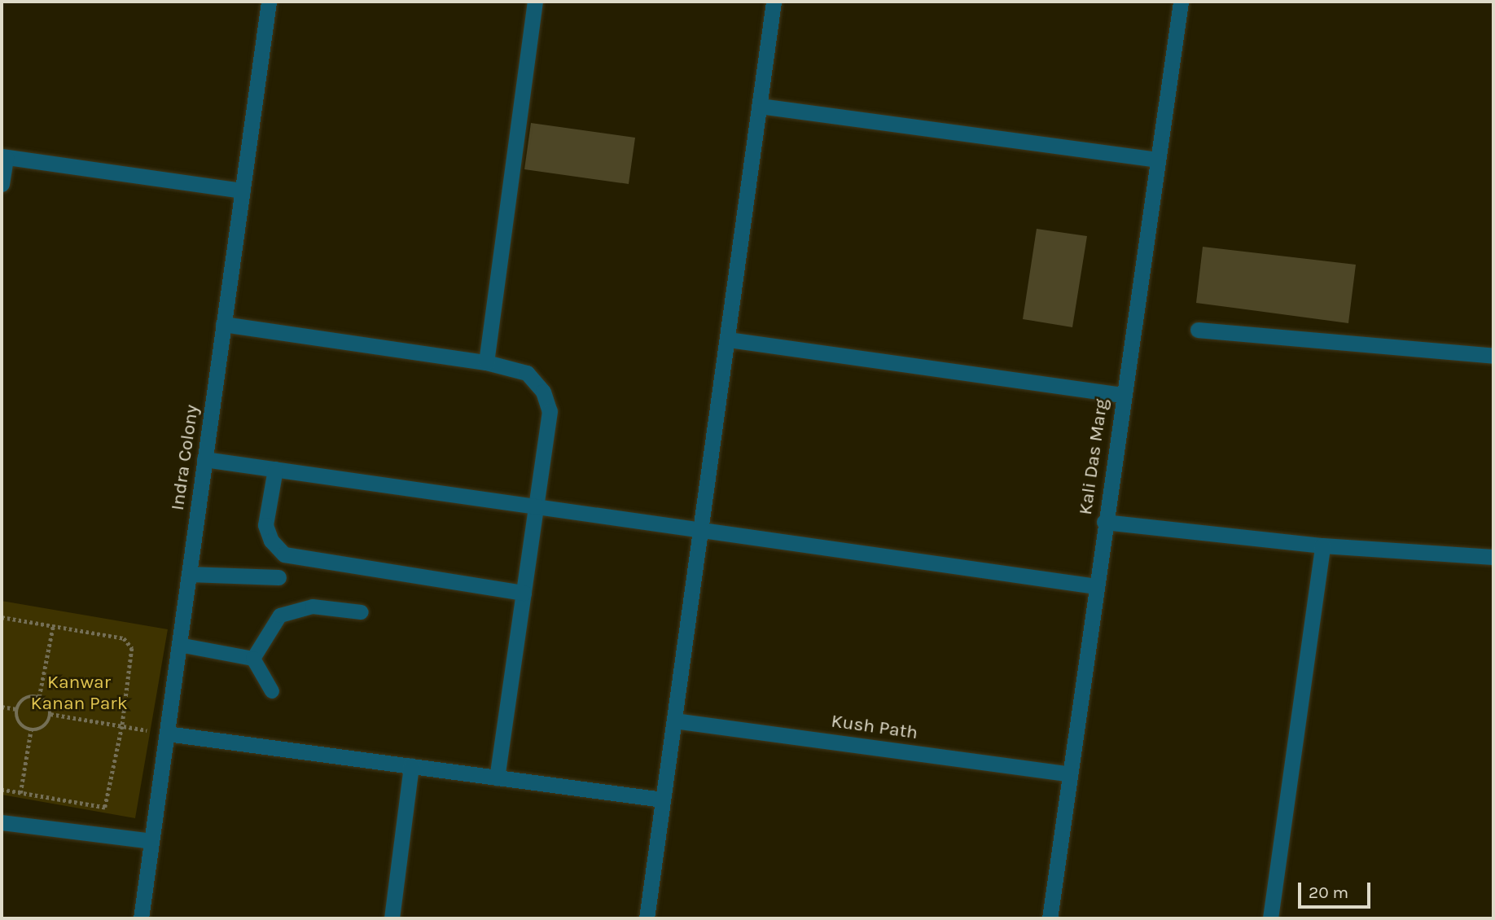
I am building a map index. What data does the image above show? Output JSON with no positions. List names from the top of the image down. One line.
{"streets":{"street":["Kali Das Marg","Indra Colony","Kush Path"]},"crossings":[["Kali Das Marg","Kush Path"]],"parks":["Kanwar Kanan Park"],"scale_bar":"20 m"}
